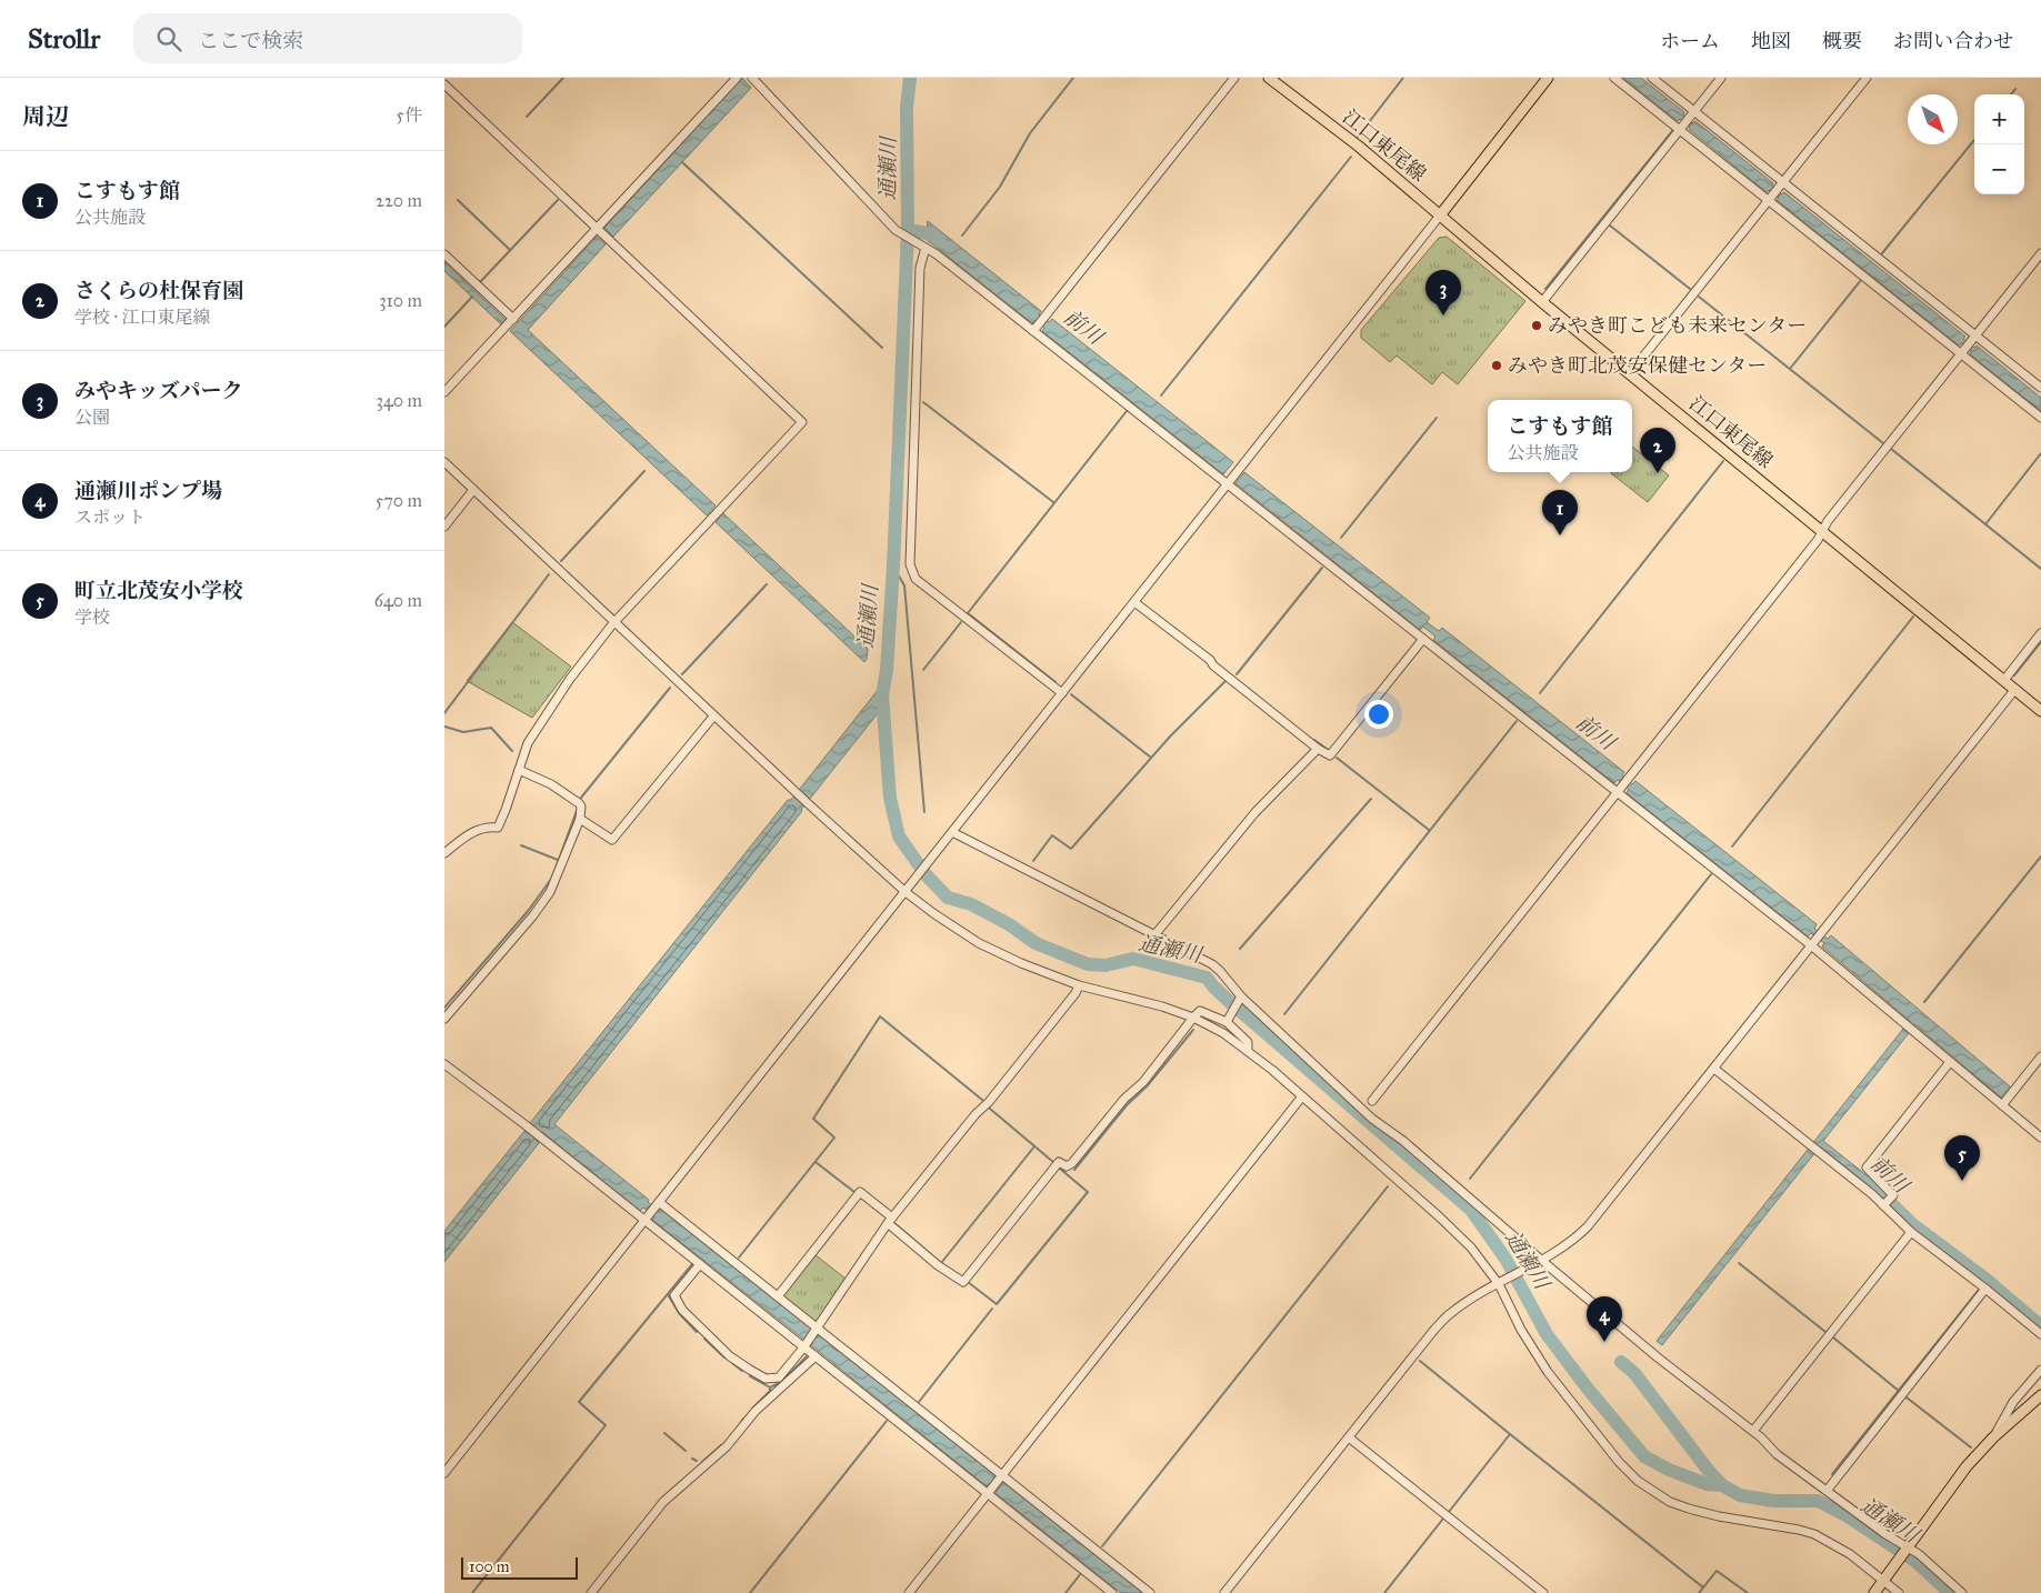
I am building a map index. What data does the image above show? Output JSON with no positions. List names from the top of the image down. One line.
{"streets":{"main road":["江口東尾線"]},"water":["通瀬川","前川"],"places":["みやき町こども未来センター","みやき町北茂安保健センター"],"scale_bar":"100 m","north":"bottom right","page":{"header":"Strollr","search":"ここで検索","nav":["ホーム","地図","概要","お問い合わせ"],"heading":["周辺","5件"],"map_buttons":["+","−"],"list":[{"mark":"1","name":"こすもす館","note":"公共施設","value":"220 m"},{"mark":"2","name":"さくらの杜保育園","note":"学校 · 江口東尾線","value":"310 m"},{"mark":"3","name":"みやキッズパーク","note":"公園","value":"340 m"},{"mark":"4","name":"通瀬川ポンプ場","note":"スポット","value":"570 m"},{"mark":"5","name":"町立北茂安小学校","note":"学校","value":"640 m"}],"pins":["3","2","1","5","4"],"popup":["こすもす館","公共施設"],"scale":"100 m"}}
